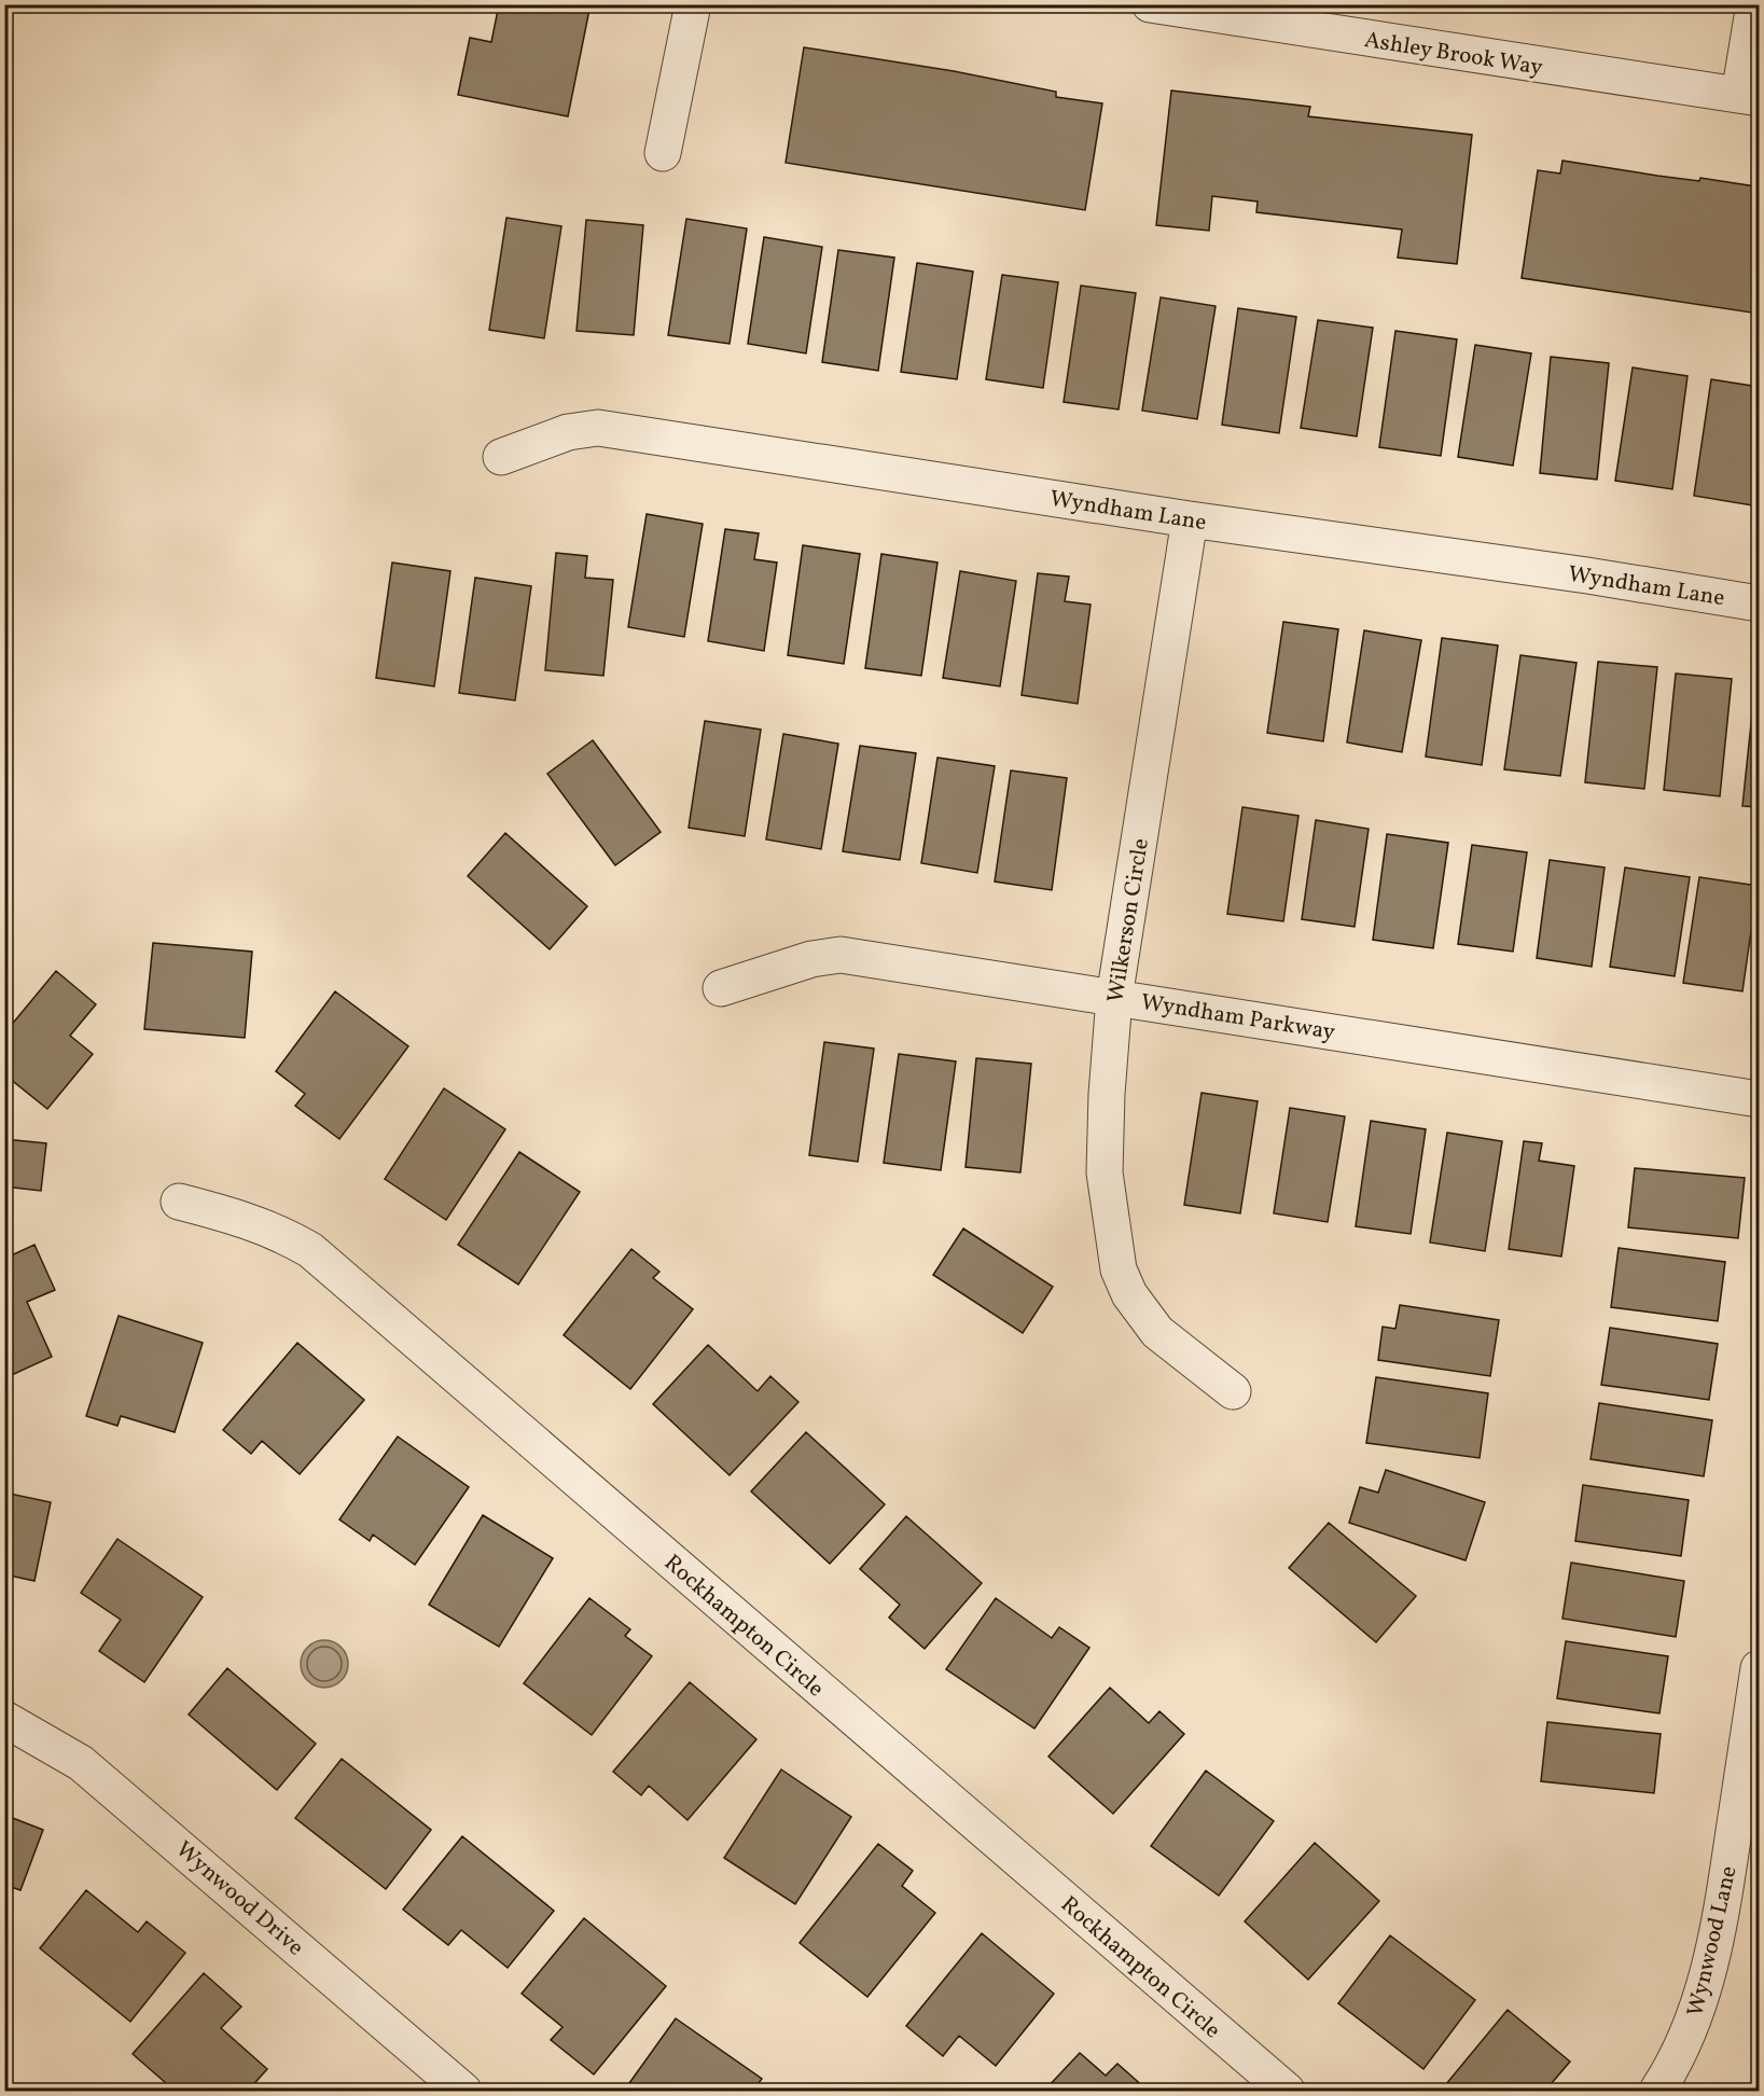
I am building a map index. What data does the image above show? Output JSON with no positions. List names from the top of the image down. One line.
{"streets":{"street":["Ashley Brook Way","Wyndham Lane","Wilkerson Circle","Wyndham Parkway","Rockhampton Circle","Wynwood Drive","Wynwood Lane"]},"crossings":[["Wyndham Lane","Wilkerson Circle"],["Wilkerson Circle","Wyndham Parkway"]]}
